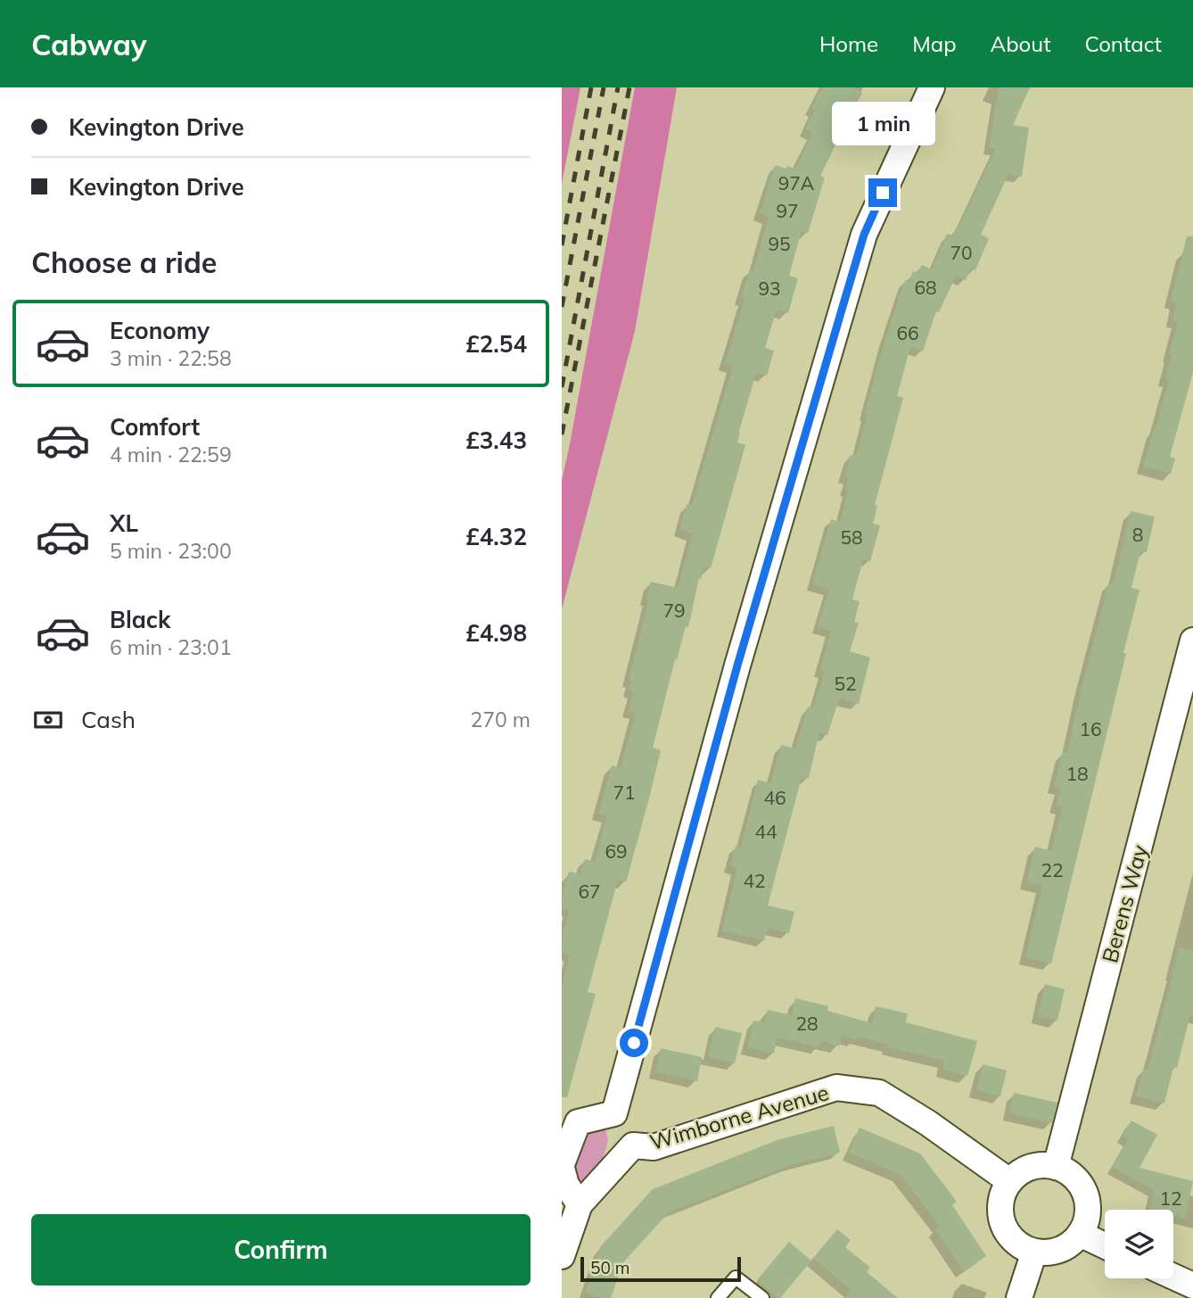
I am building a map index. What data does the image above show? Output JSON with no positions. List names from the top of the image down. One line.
{"streets":{"street":["Berens Way","Wimborne Avenue"]},"crossings":[["Berens Way","Wimborne Avenue"]],"house_numbers":["97A","97","95","70","68","93","66","8","58","79","52","16","18","71","46","44","69","22","42","67","28","12"],"scale_bar":"50 m","page":{"header":"Cabway","nav":["Home","Map","About","Contact"],"banner":["Kevington Drive","Kevington Drive"],"bubble":"1 min","heading":"Choose a ride","list":[{"name":"Economy","note":"3 min · 22:58","value":"£2.54"},{"name":"Comfort","note":"4 min · 22:59","value":"£3.43"},{"name":"XL","note":"5 min · 23:00","value":"£4.32"},{"name":"Black","note":"6 min · 23:01","value":"£4.98"}],"pay":["Cash","270 m"],"buttons":"Confirm","scale":"50 m"}}
